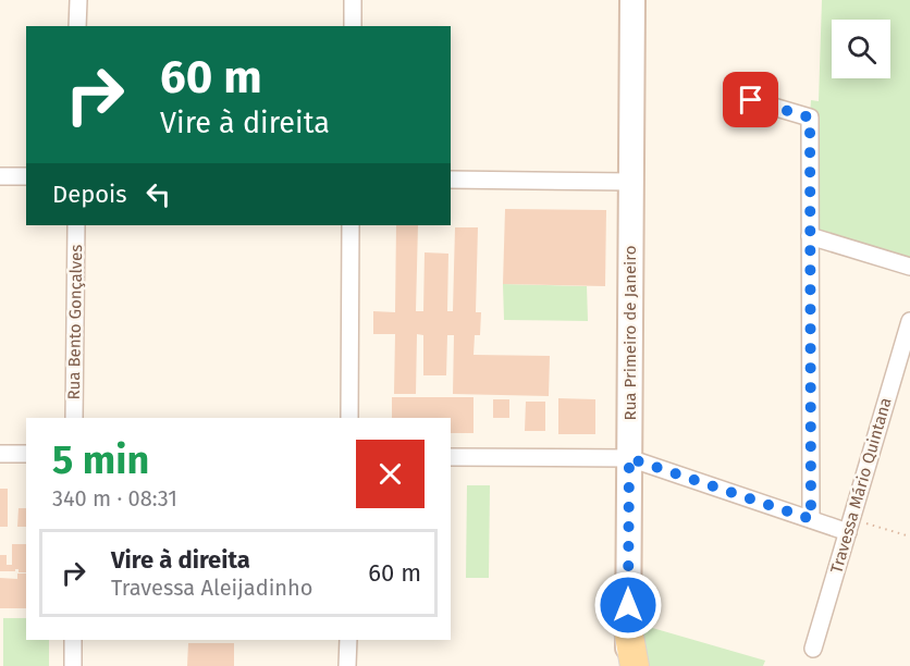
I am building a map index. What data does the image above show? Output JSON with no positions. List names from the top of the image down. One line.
{"streets":{"street":["Rua Bento Gonçalves","Rua Primeiro de Janeiro","Travessa Mário Quintana"]},"page":{"turn":["60 m","Vire à direita"],"then":"Depois","heading":["5 min","340 m · 08:31"],"list":[{"name":"Vire à direita","note":"Travessa Aleijadinho","value":"60 m"}]}}
